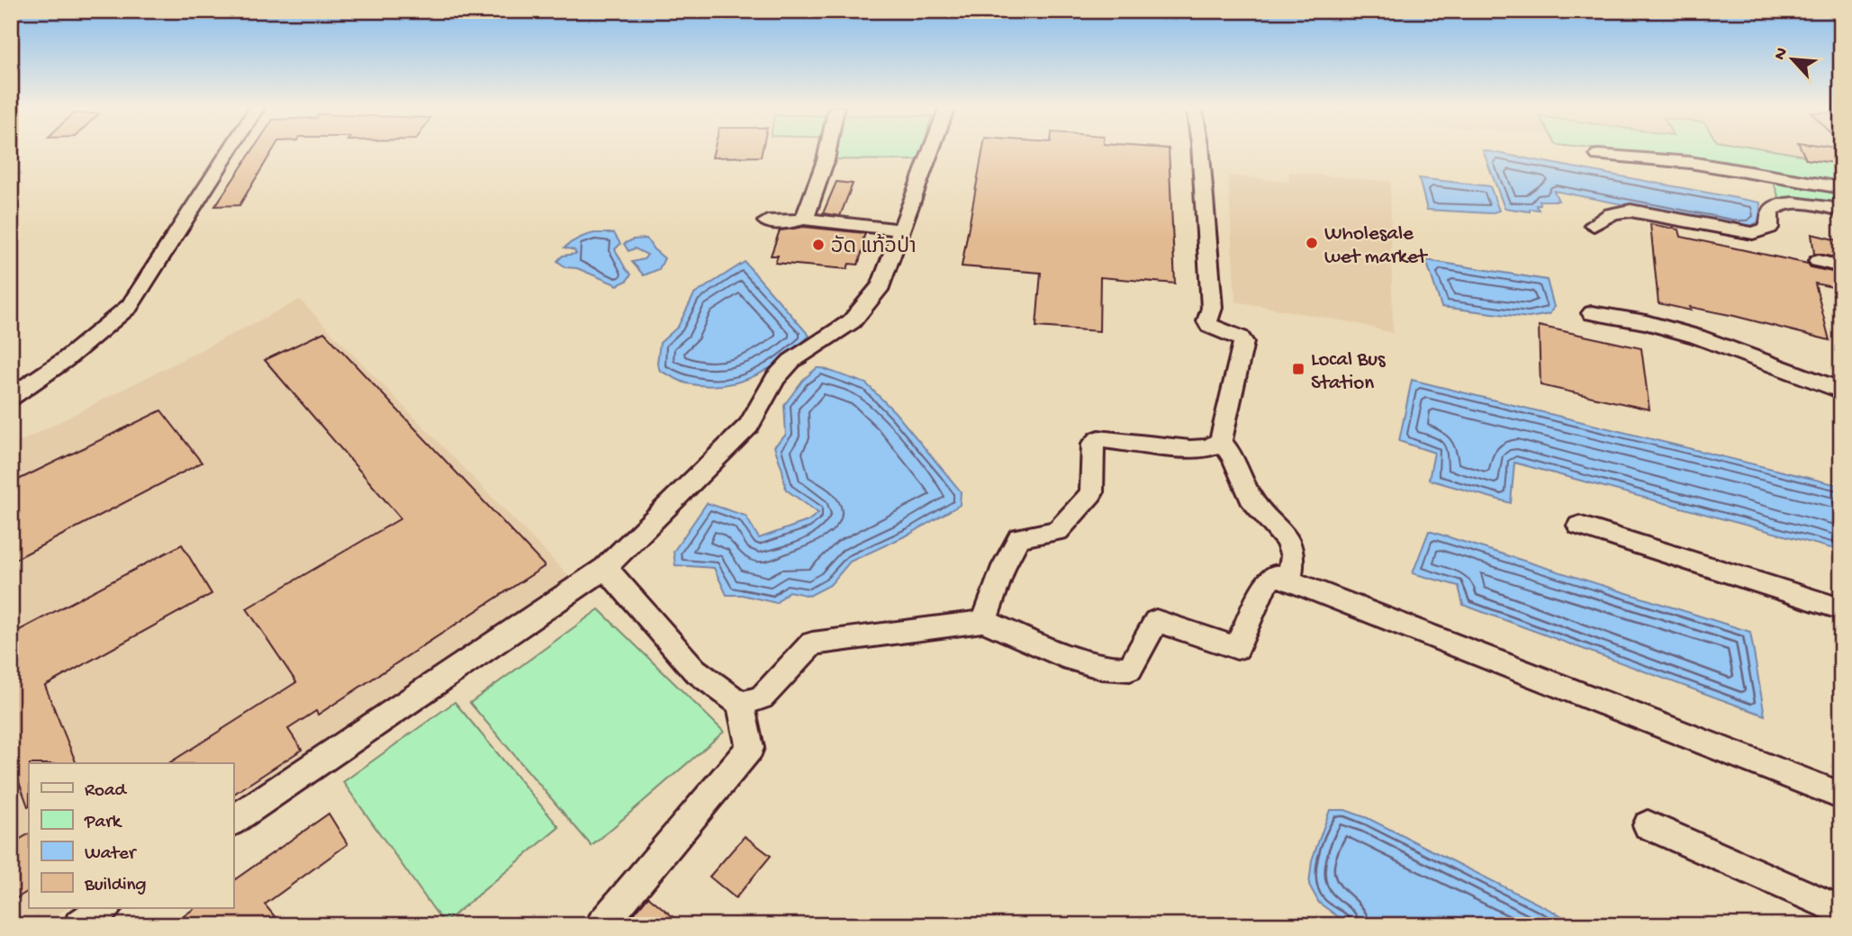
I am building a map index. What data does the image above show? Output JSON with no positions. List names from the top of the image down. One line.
{"places":{"other":["Wholesale wet market","ວັດ ແກ້ວປ່າ"],"transit":["Local Bus Station"]},"legend":["Road","Park","Water","Building"],"north":"top left"}
